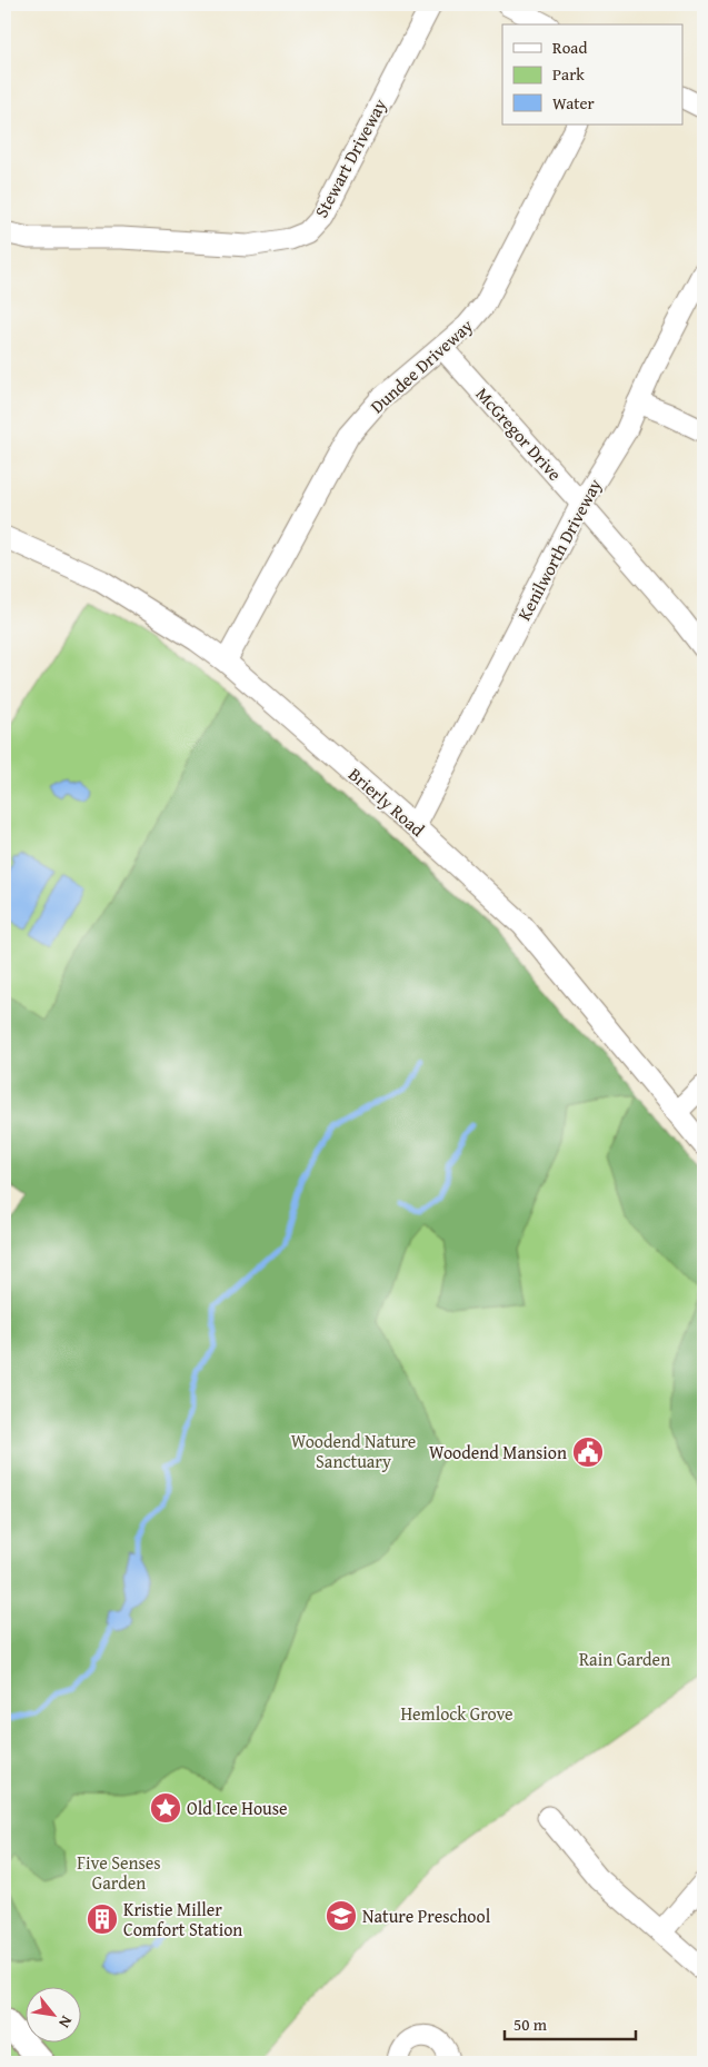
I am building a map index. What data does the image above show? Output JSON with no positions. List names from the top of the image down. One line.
{"streets":{"street":["Stewart Driveway","Dundee Driveway","McGregor Drive","Kenilworth Driveway","Brierly Road"]},"crossings":[["Dundee Driveway","McGregor Drive"],["Dundee Driveway","Brierly Road"],["McGregor Drive","Kenilworth Driveway"],["Kenilworth Driveway","Brierly Road"]],"parks":["Woodend Nature Sanctuary","Rain Garden","Hemlock Grove","Five Senses Garden"],"places":{"public building":["Woodend Mansion"],"place":["Old Ice House"],"school or university":["Nature Preschool"],"building":["Kristie Miller Comfort Station"]},"legend":["Road","Park","Water"],"scale_bar":"50 m","north":"bottom right"}
